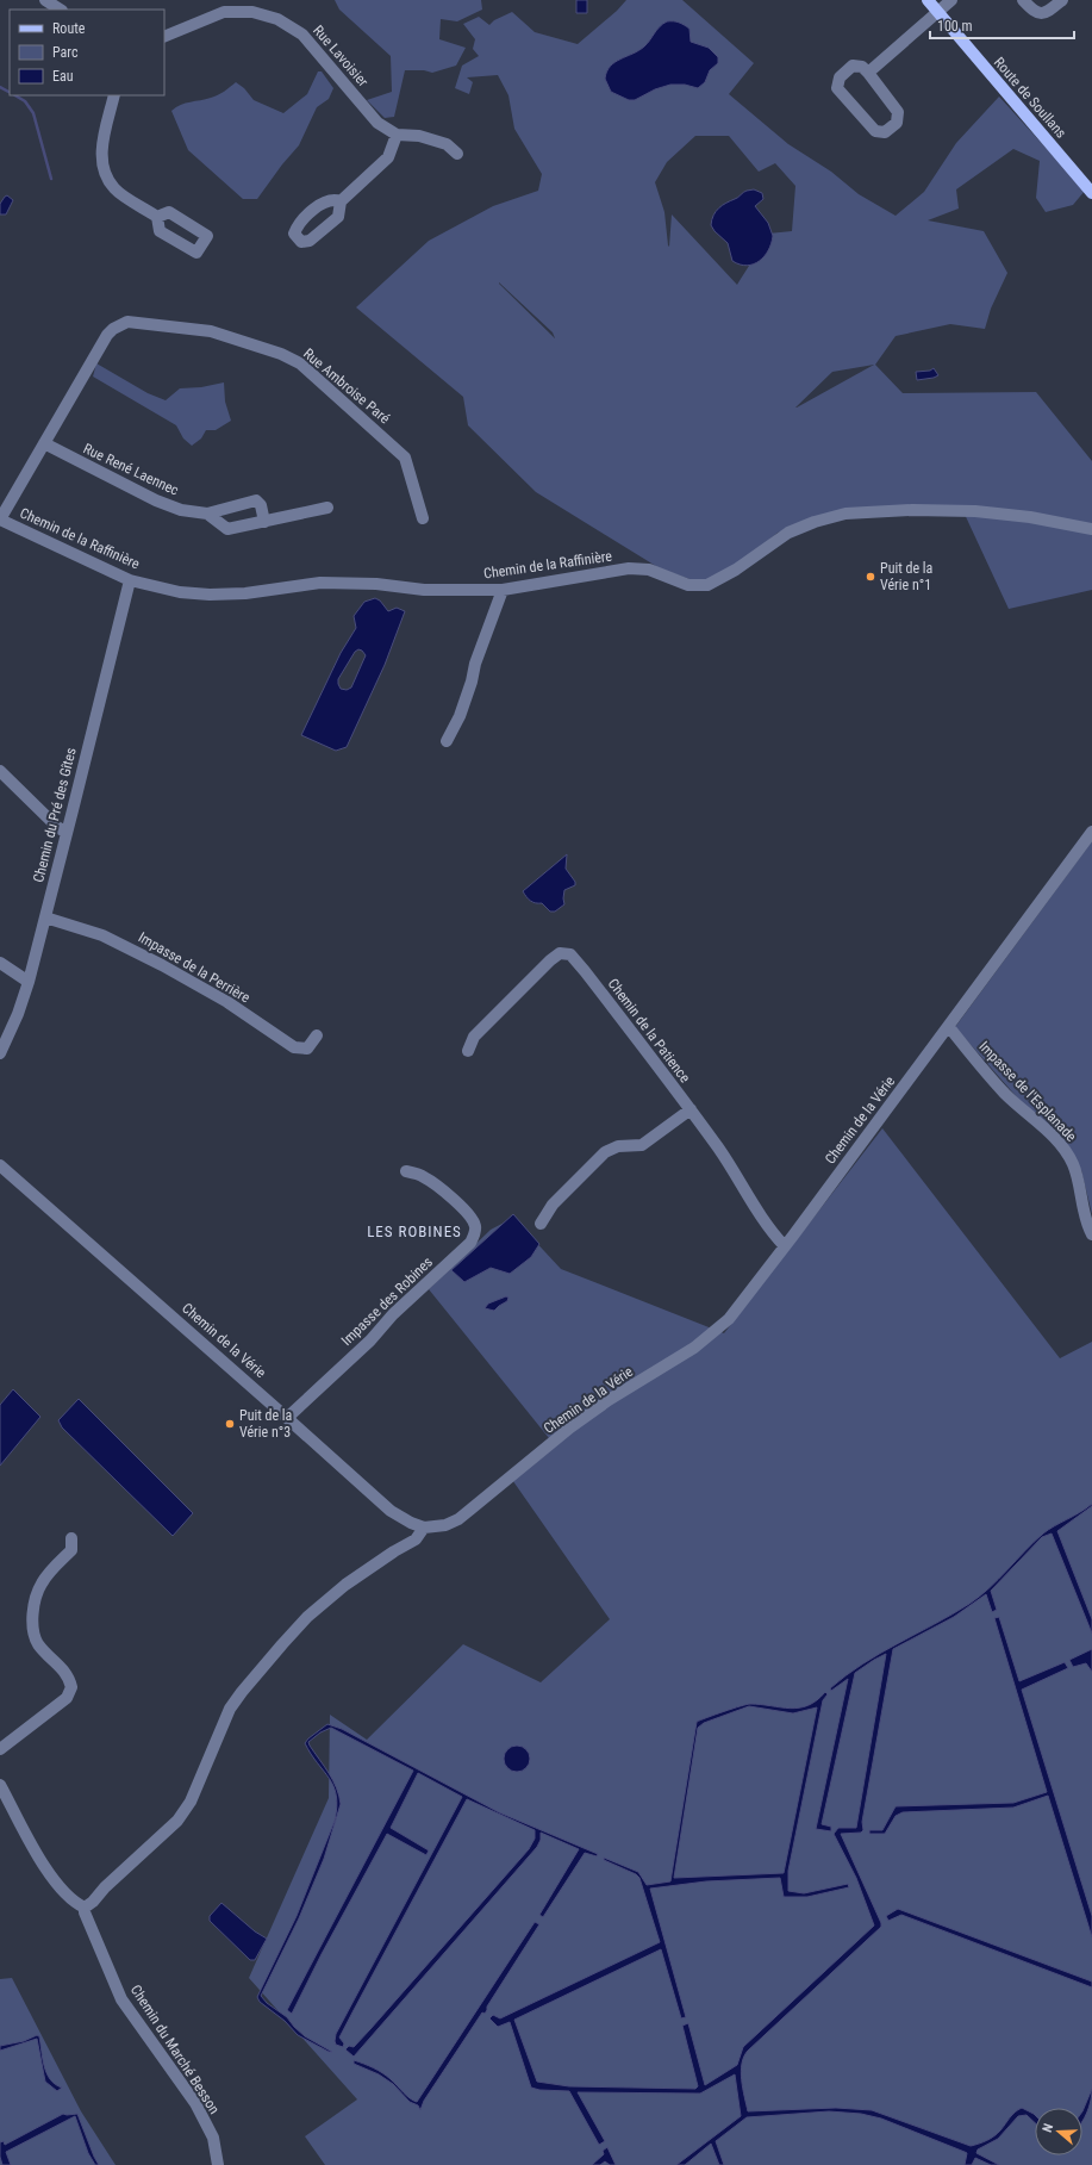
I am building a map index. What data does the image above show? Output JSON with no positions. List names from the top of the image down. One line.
{"streets":{"main road":["Route de Soullans"],"street":["Rue Lavoisier","Rue Ambroise Paré","Rue René Laennec","Chemin de la Raffinière","Chemin du Pré des Gîtes","Impasse de la Perrière","Chemin de la Patience","Impasse de l'Esplanade","Chemin de la Vérie","Impasse des Robines","Chemin du Marché Besson"]},"crossings":[["Rue Ambroise Paré","Rue René Laennec"],["Rue Ambroise Paré","Chemin de la Raffinière"],["Chemin de la Raffinière","Chemin du Pré des Gîtes"],["Chemin du Pré des Gîtes","Impasse de la Perrière"],["Chemin de la Patience","Chemin de la Vérie"],["Impasse de l'Esplanade","Chemin de la Vérie"],["Chemin de la Vérie","Impasse des Robines"]],"districts":["LES ROBINES"],"places":["Puit de la Vérie n°1","Puit de la Vérie n°3"],"legend":["Route","Parc","Eau"],"scale_bar":"100 m","north":"left"}
